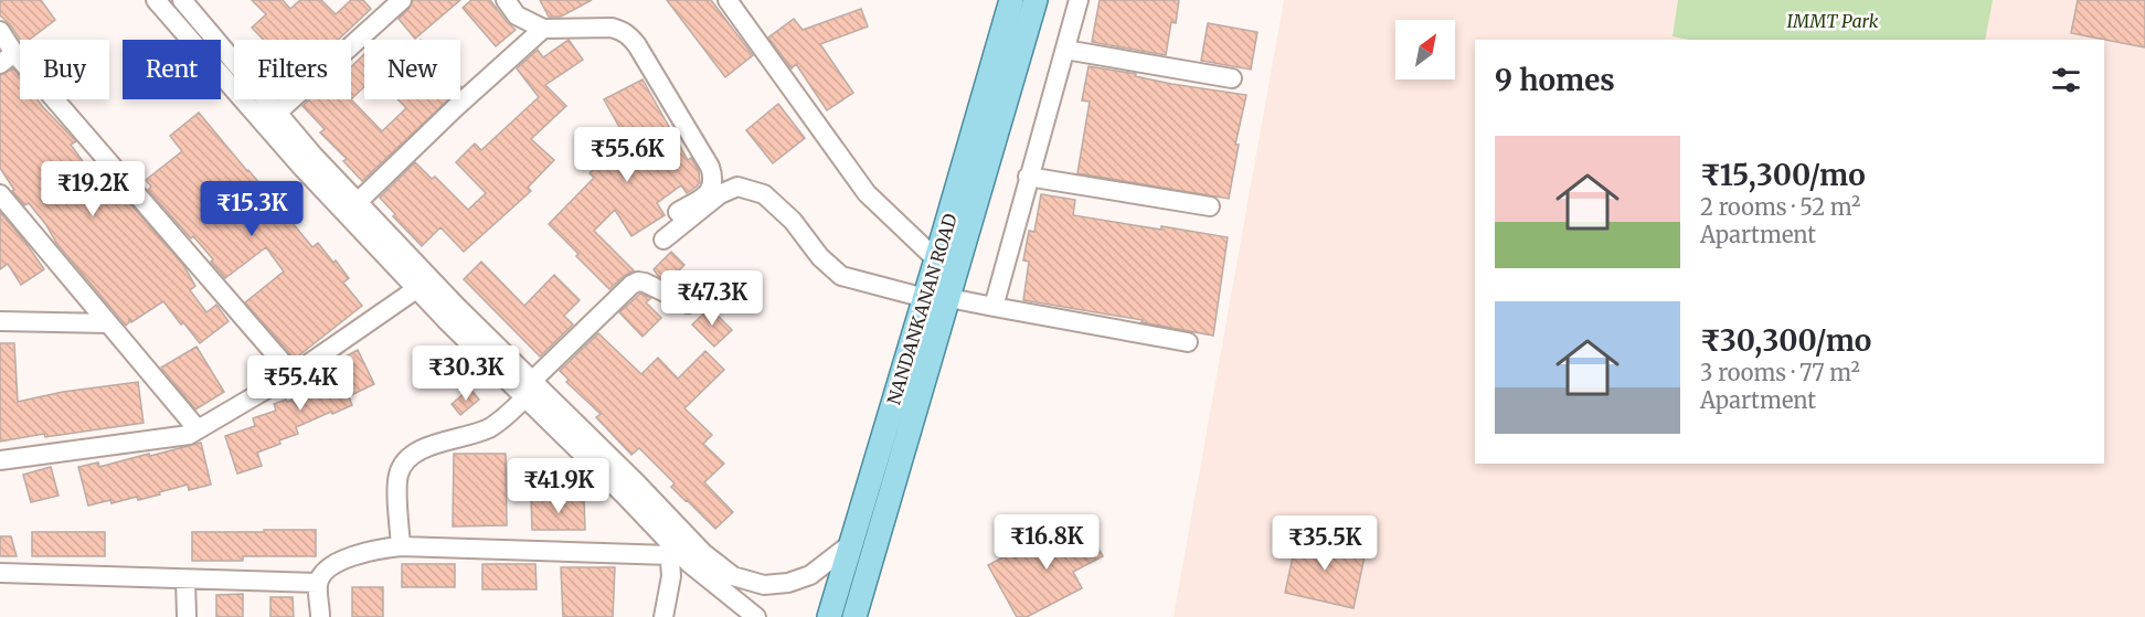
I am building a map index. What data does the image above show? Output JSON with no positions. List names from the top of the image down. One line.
{"streets":{"main road":["NANDANKANAN ROAD"]},"parks":["IMMT Park"],"north":"top right","page":{"chip":["Buy","Rent","Filters","New"],"heading":"9 homes","list":[{"name":"₹15,300/mo","note":"2 rooms · 52 m² · Apartment"},{"name":"₹30,300/mo","note":"3 rooms · 77 m² · Apartment"}],"price":["₹55.6K","₹19.2K","₹15.3K","₹47.3K","₹30.3K","₹55.4K","₹41.9K","₹16.8K","₹35.5K"]}}
